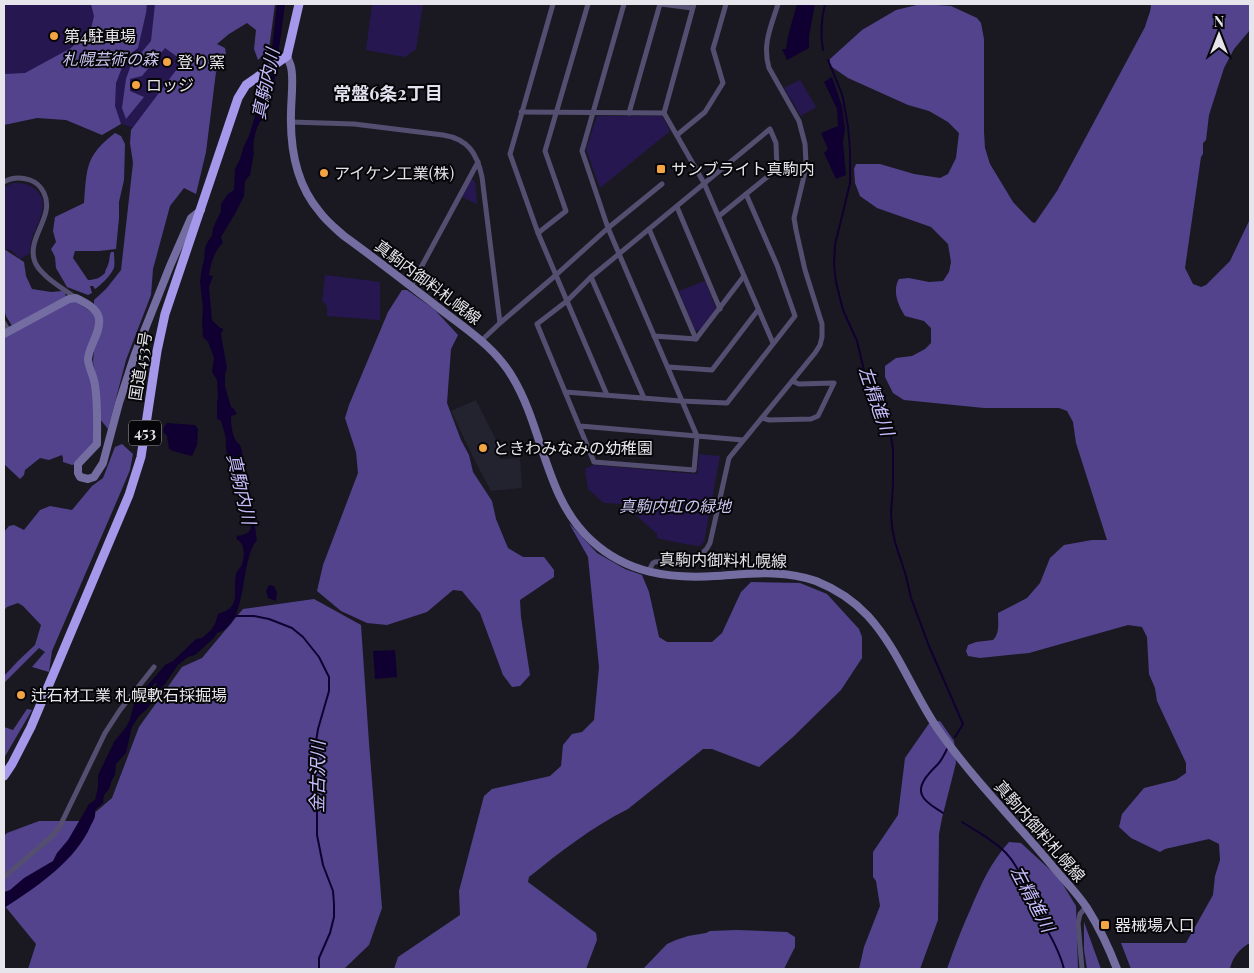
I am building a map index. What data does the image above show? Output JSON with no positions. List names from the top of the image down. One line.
{"streets":{"highway":["国道453号","453"],"main road":["真駒内御料札幌線"]},"crossings":[["真駒内御料札幌線","国道453号"]],"districts":["常盤6条2丁目"],"water":["真駒内川","左精進川","金古沢川"],"parks":["札幌芸術の森","真駒内虹の緑地"],"places":{"other":["第4駐車場","登り窯","ロッジ","アイケン工業(株)","ときわみなみの幼稚園","辻石材工業 札幌軟石採掘場"],"transit":["サンブライト真駒内","器械場入口"]},"north":"top"}
